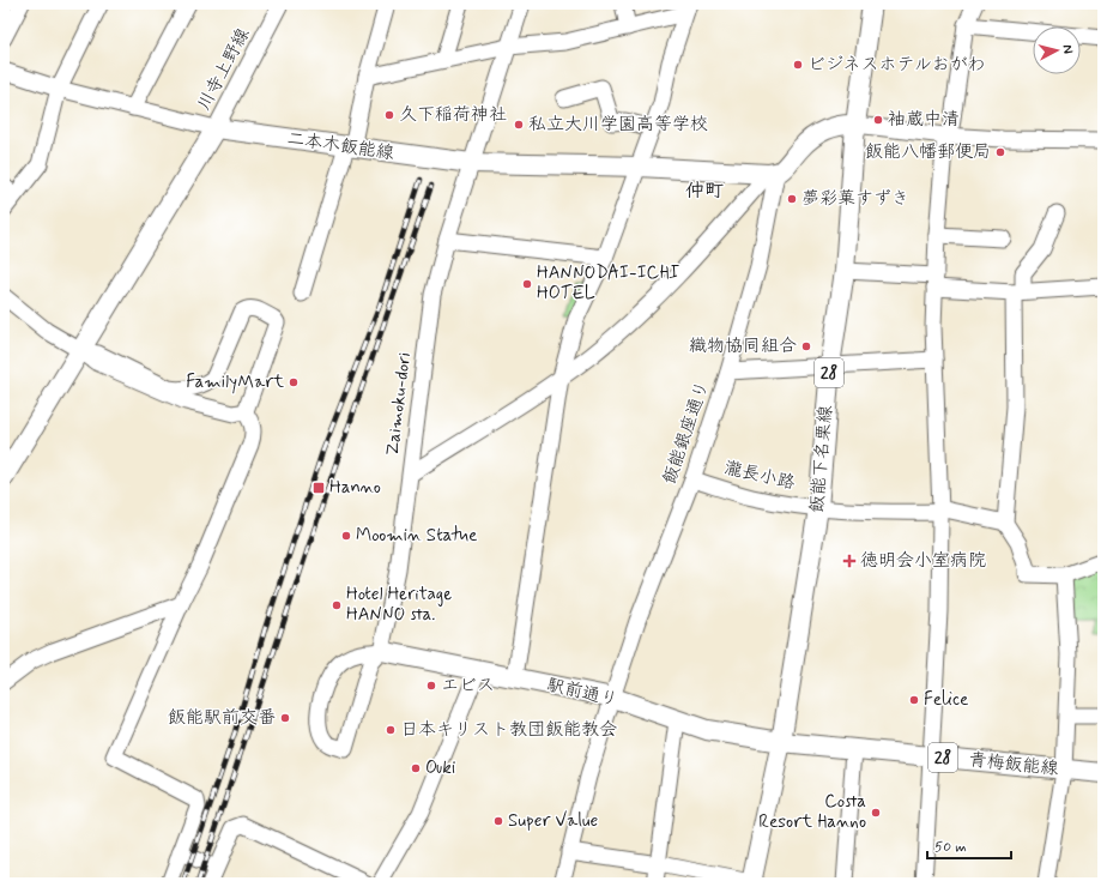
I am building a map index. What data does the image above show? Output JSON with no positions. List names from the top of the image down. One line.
{"streets":{"main road":["二本木飯能線","28","飯能下名栗線","駅前通り","青梅飯能線"],"street":["川寺上野線","Zaimoku-dori","飯能銀座通り","瀧長小路"]},"crossings":[["川寺上野線","二本木飯能線"],["二本木飯能線","Zaimoku-dori"],["二本木飯能線","飯能銀座通り"],["Zaimoku-dori","駅前通り"],["飯能銀座通り","瀧長小路"],["飯能銀座通り","駅前通り"],["飯能下名栗線","瀧長小路"],["飯能下名栗線","駅前通り"],["飯能下名栗線","青梅飯能線"],["駅前通り","青梅飯能線"]],"districts":["仲町"],"places":{"other":["ビジネスホテルおがわ","久下稲荷神社","袖蔵中清","私立大川学園高等学校","飯能八幡郵便局","夢彩菓すずき","HANNODAI-ICHI HOTEL","織物協同組合","FamilyMart","Moomin Statue","Hotel Heritage HANNO sta.","エビス","Felice","飯能駅前交番","日本キリスト教団飯能教会","Ouki","Costa Resort Hanno","Super Value"],"transit":["Hanno"],"health":["徳明会小室病院"]},"scale_bar":"50 m","north":"right"}
